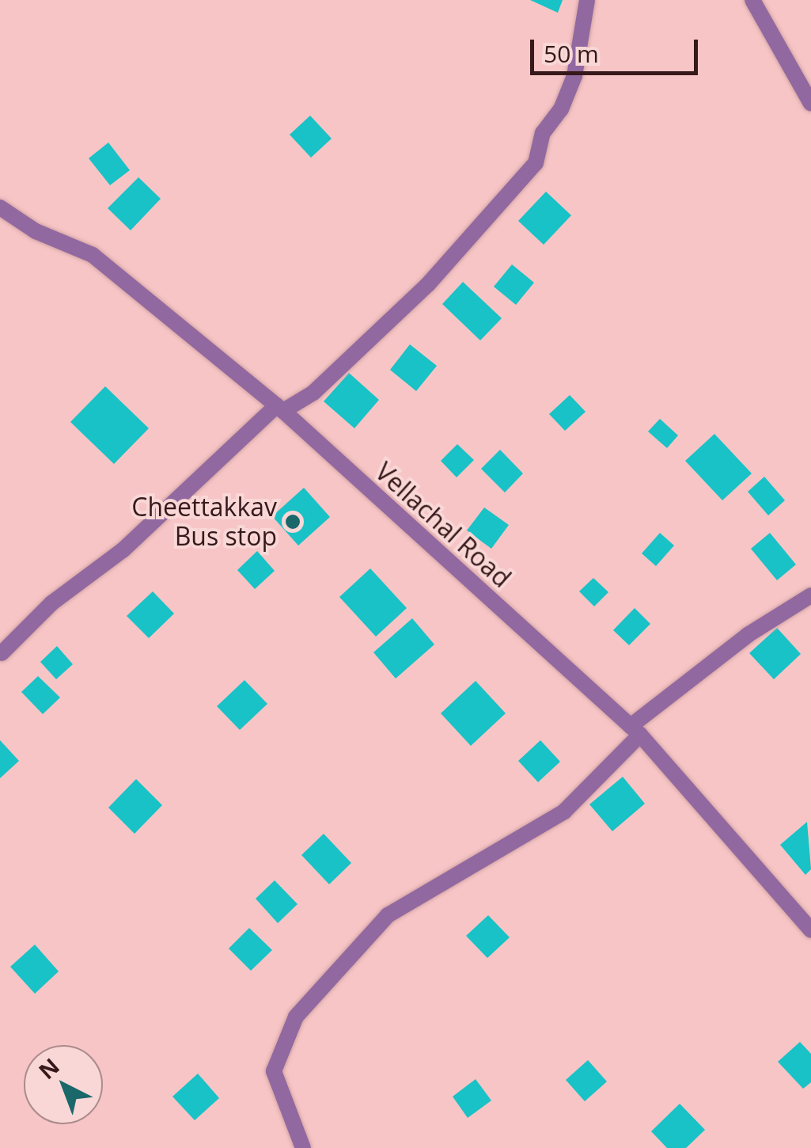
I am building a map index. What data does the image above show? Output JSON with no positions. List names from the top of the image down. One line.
{"streets":{"street":["Vellachal Road"]},"places":["Cheettakkav Bus stop"],"scale_bar":"50 m","north":"top left"}
